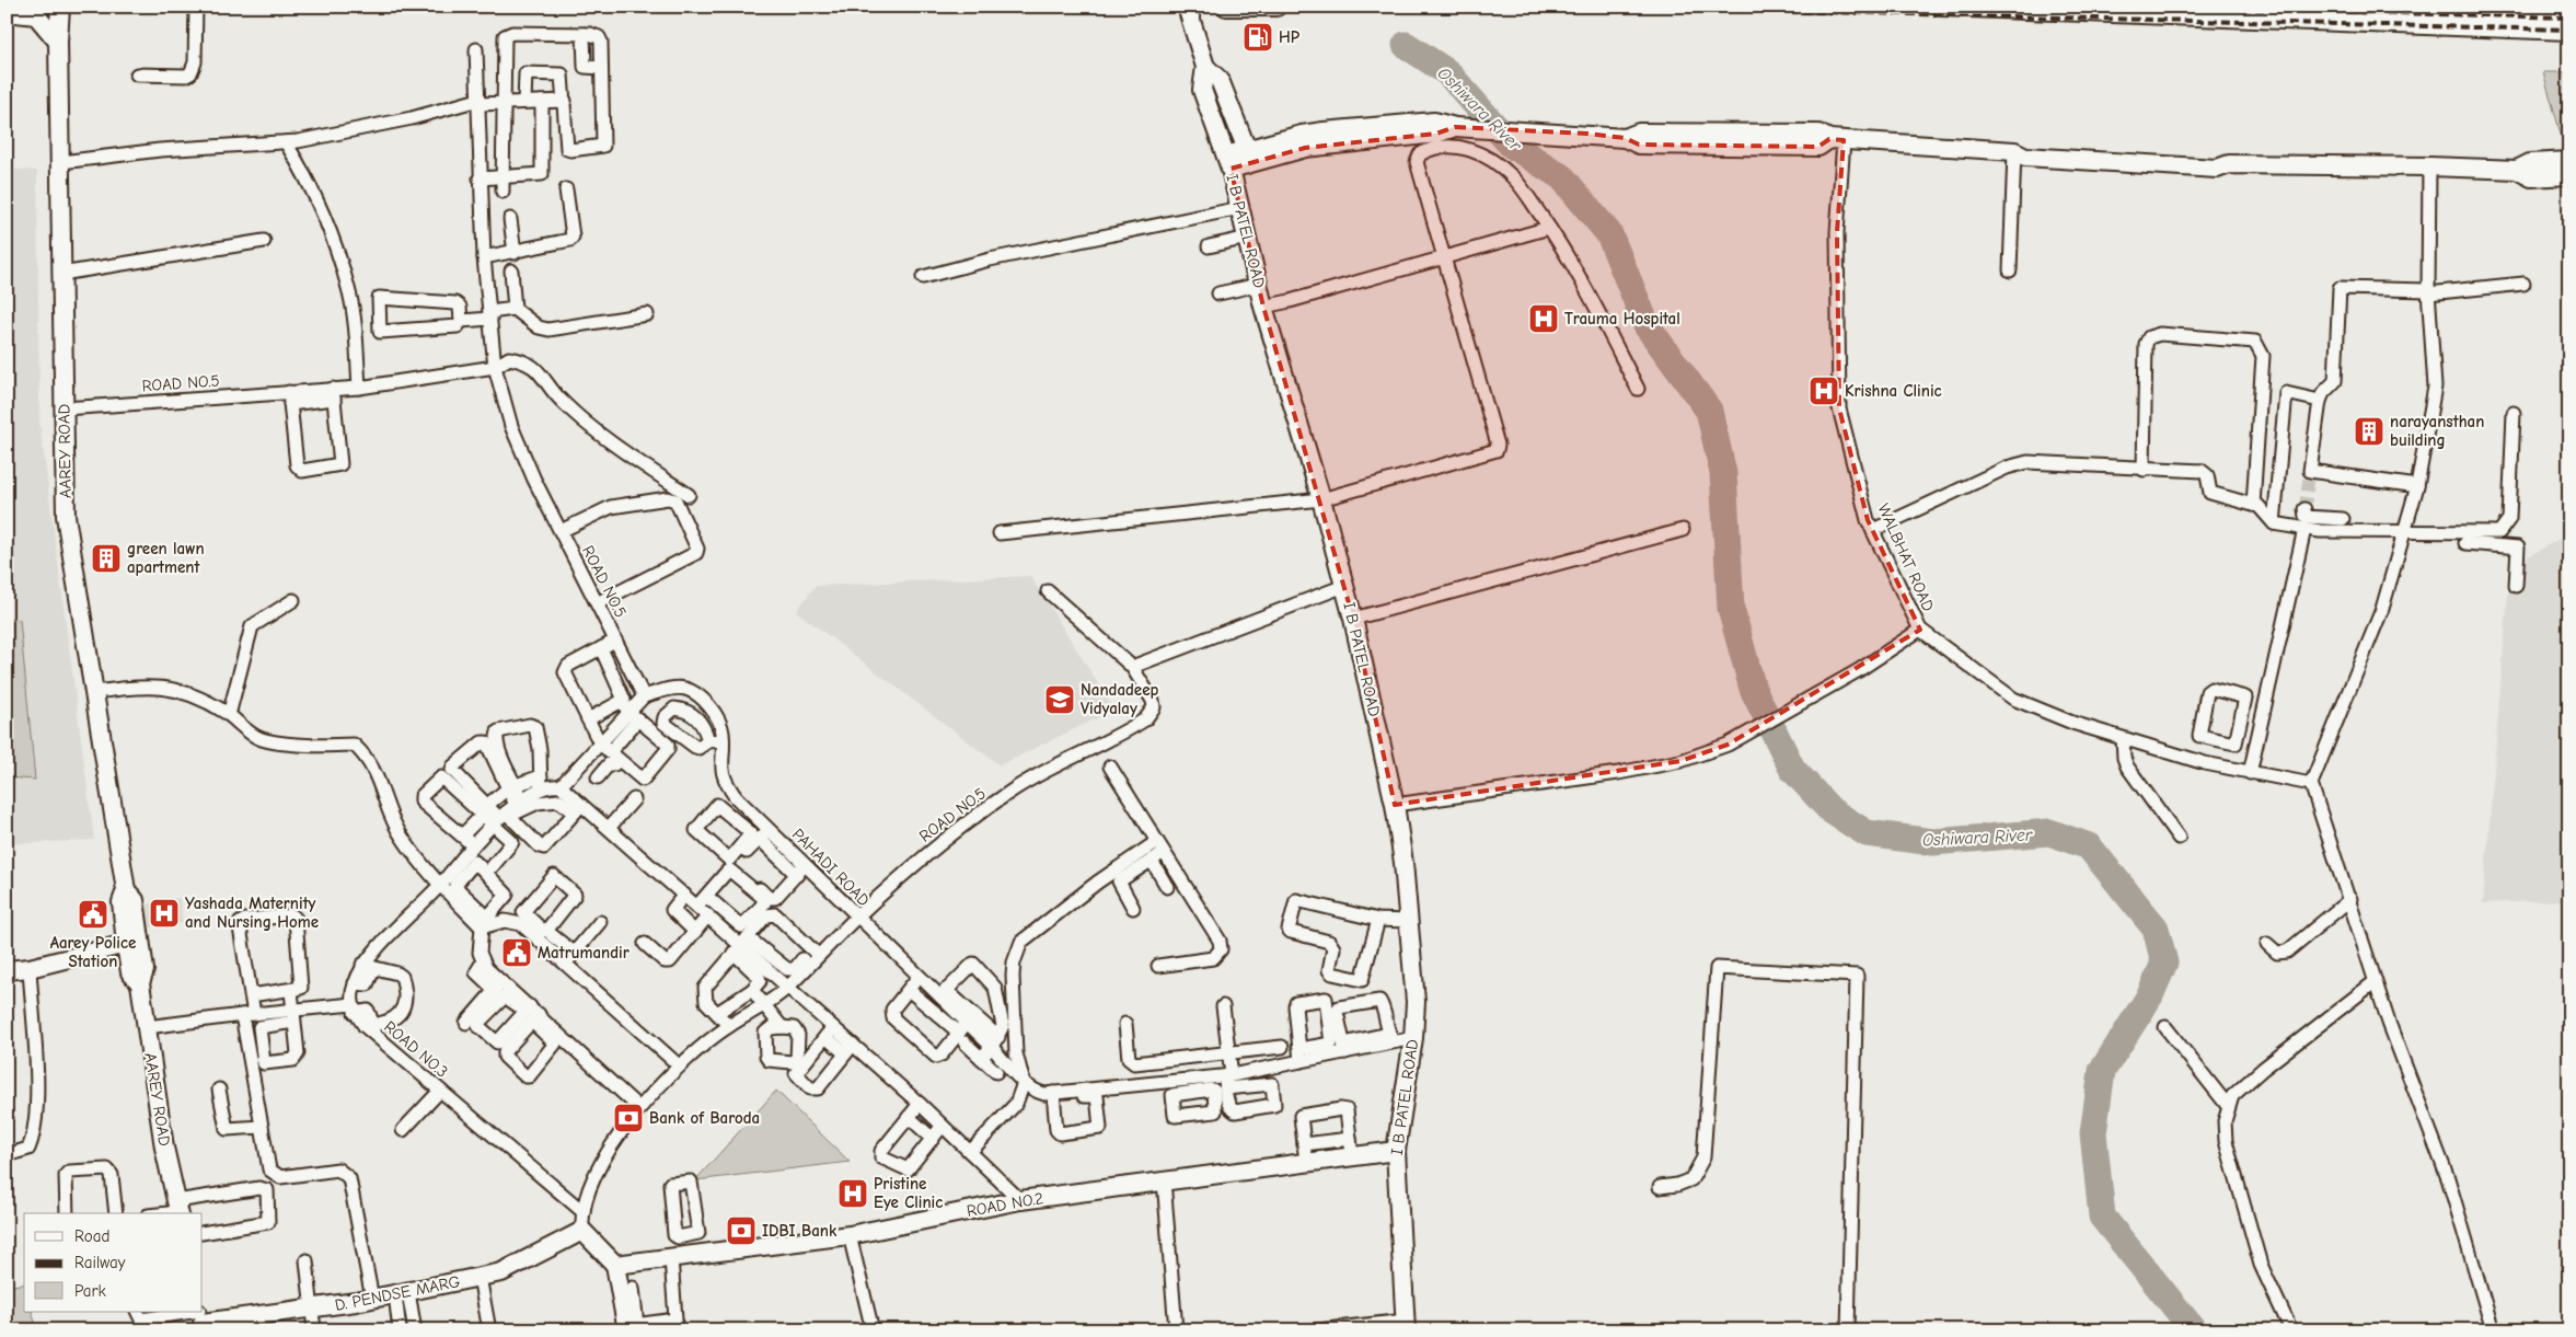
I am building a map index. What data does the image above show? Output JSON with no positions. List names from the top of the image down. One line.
{"streets":{"street":["I B PATEL ROAD","ROAD NO.5","AAREY ROAD","WALBHAT ROAD","PAHADI ROAD","ROAD NO.3","ROAD NO.2","D. PENDSE MARG"]},"crossings":[["I B PATEL ROAD","ROAD NO.2"],["ROAD NO.5","AAREY ROAD"],["ROAD NO.5","PAHADI ROAD"],["ROAD NO.5","ROAD NO.3"],["ROAD NO.5","D. PENDSE MARG"]],"water":["Oshiwara River"],"places":{"fuel station":["HP"],"hospital":["Trauma Hospital","Krishna Clinic","Yashada Maternity and Nursing Home","Pristine Eye Clinic"],"building":["narayansthan building","green lawn apartment"],"school or university":["Nandadeep Vidyalay"],"public building":["Aarey Police Station","Matrumandir"],"bank":["Bank of Baroda","IDBI Bank"]},"legend":["Road","Railway","Park"]}
